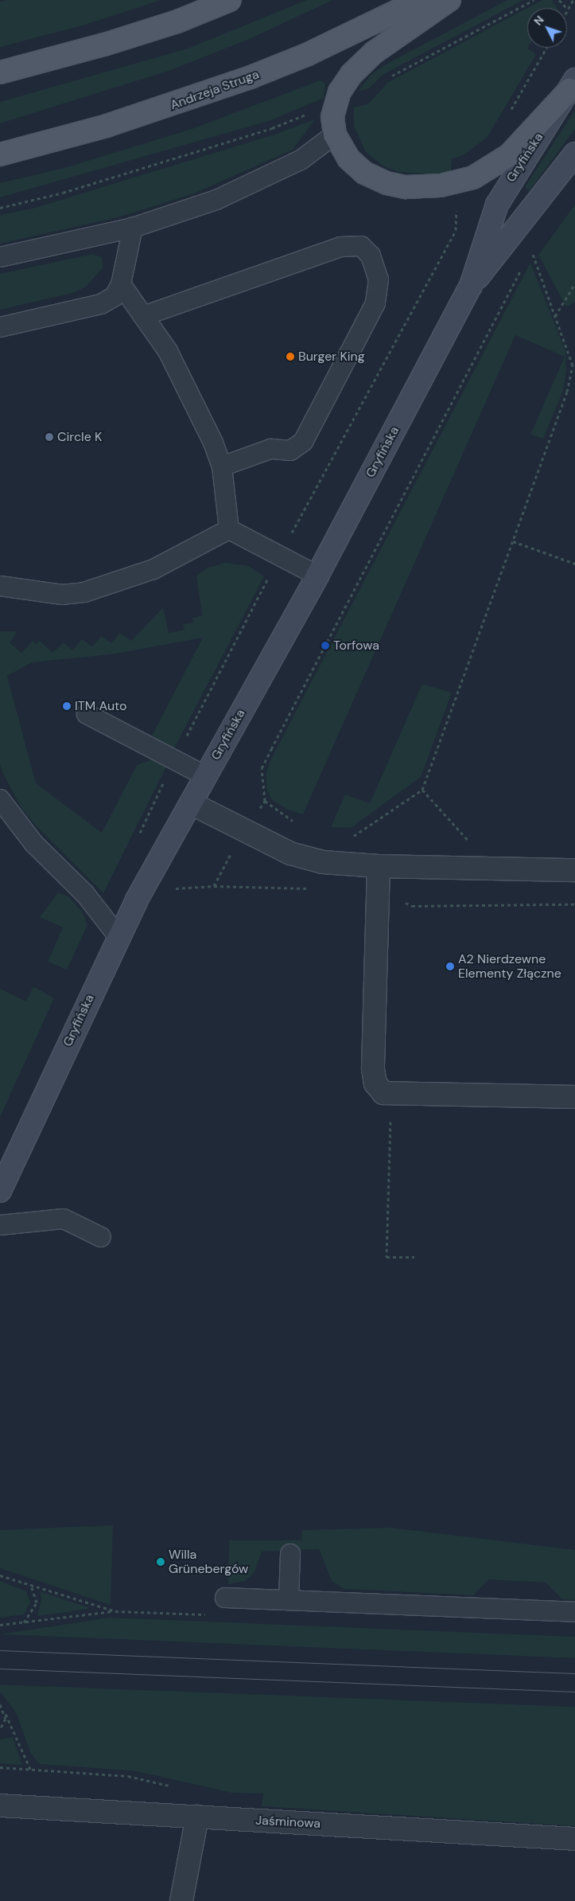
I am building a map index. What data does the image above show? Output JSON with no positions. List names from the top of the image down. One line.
{"streets":{"main road":["Andrzeja Struga"],"street":["Gryfińska","Jaśminowa"]},"places":["Burger King","Circle K","Torfowa","ITM Auto","A2 Nierdzewne Elementy Złączne","Willa Grünebergów"],"north":"top left"}
